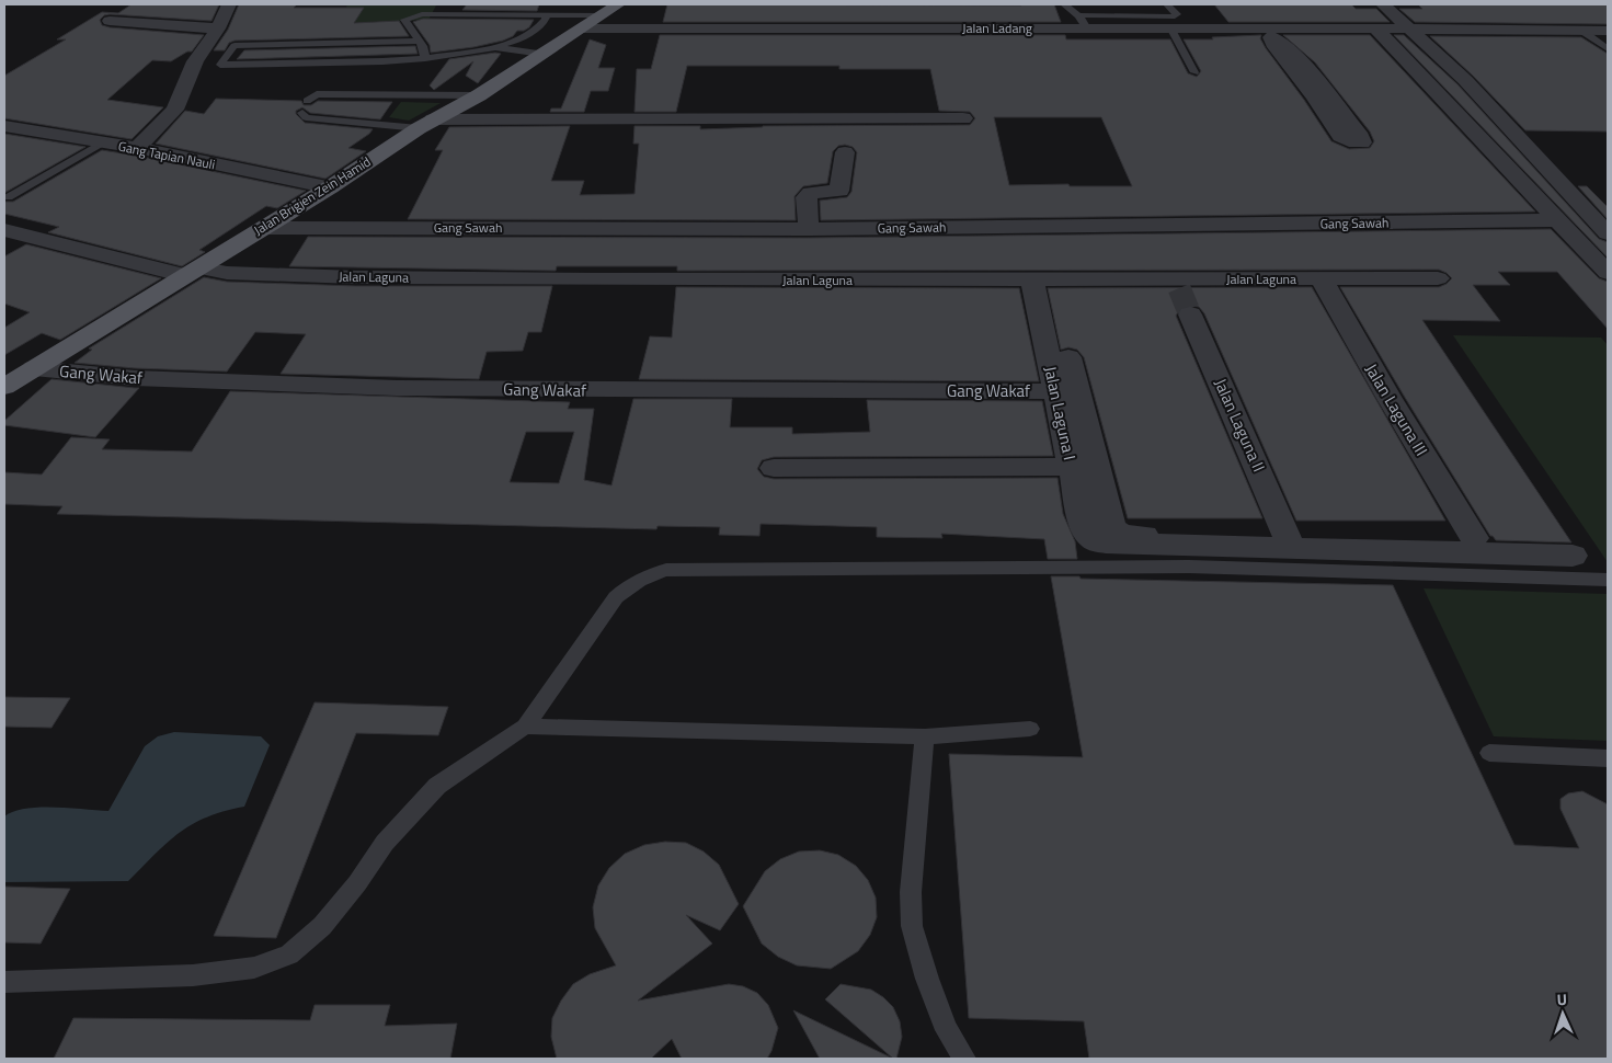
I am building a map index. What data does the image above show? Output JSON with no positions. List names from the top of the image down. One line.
{"streets":{"main road":["Jalan Brigjen Zein Hamid"],"street":["Jalan Ladang","Gang Tapian Nauli","Gang Sawah","Jalan Laguna","Gang Wakaf","Jalan Laguna III","Jalan Laguna I","Jalan Laguna II"]},"crossings":[["Jalan Ladang","Jalan Brigjen Zein Hamid"],["Gang Tapian Nauli","Jalan Brigjen Zein Hamid"],["Jalan Brigjen Zein Hamid","Gang Sawah"],["Jalan Brigjen Zein Hamid","Jalan Laguna"],["Jalan Brigjen Zein Hamid","Gang Wakaf"],["Jalan Laguna","Jalan Laguna III"],["Jalan Laguna","Jalan Laguna I"],["Gang Wakaf","Jalan Laguna I"],["Jalan Laguna III","Jalan Laguna II"]],"north":"top"}
